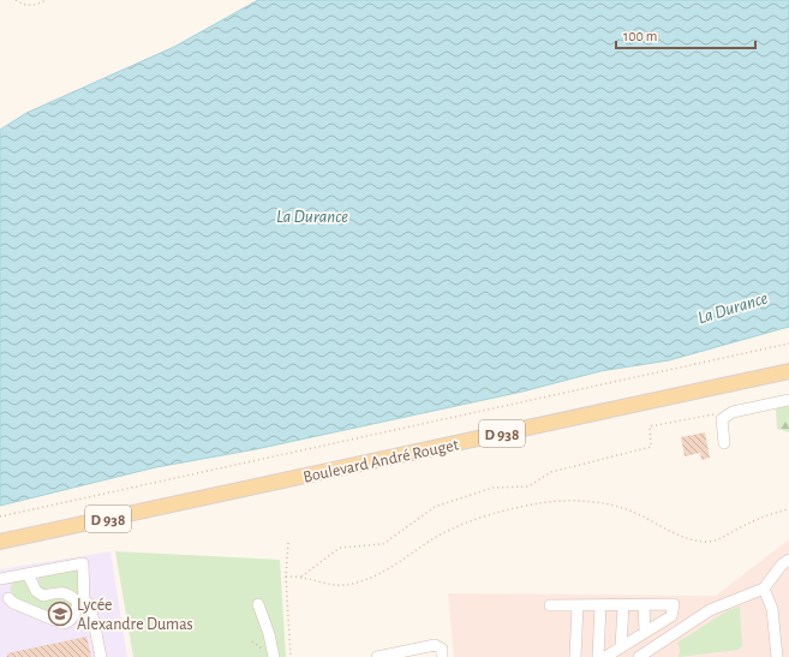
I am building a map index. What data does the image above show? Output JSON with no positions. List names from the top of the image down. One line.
{"streets":{"main road":["D 938","Boulevard André Rouget"]},"water":["La Durance"],"places":{"school or university":["Lycée Alexandre Dumas"]},"scale_bar":"100 m"}
